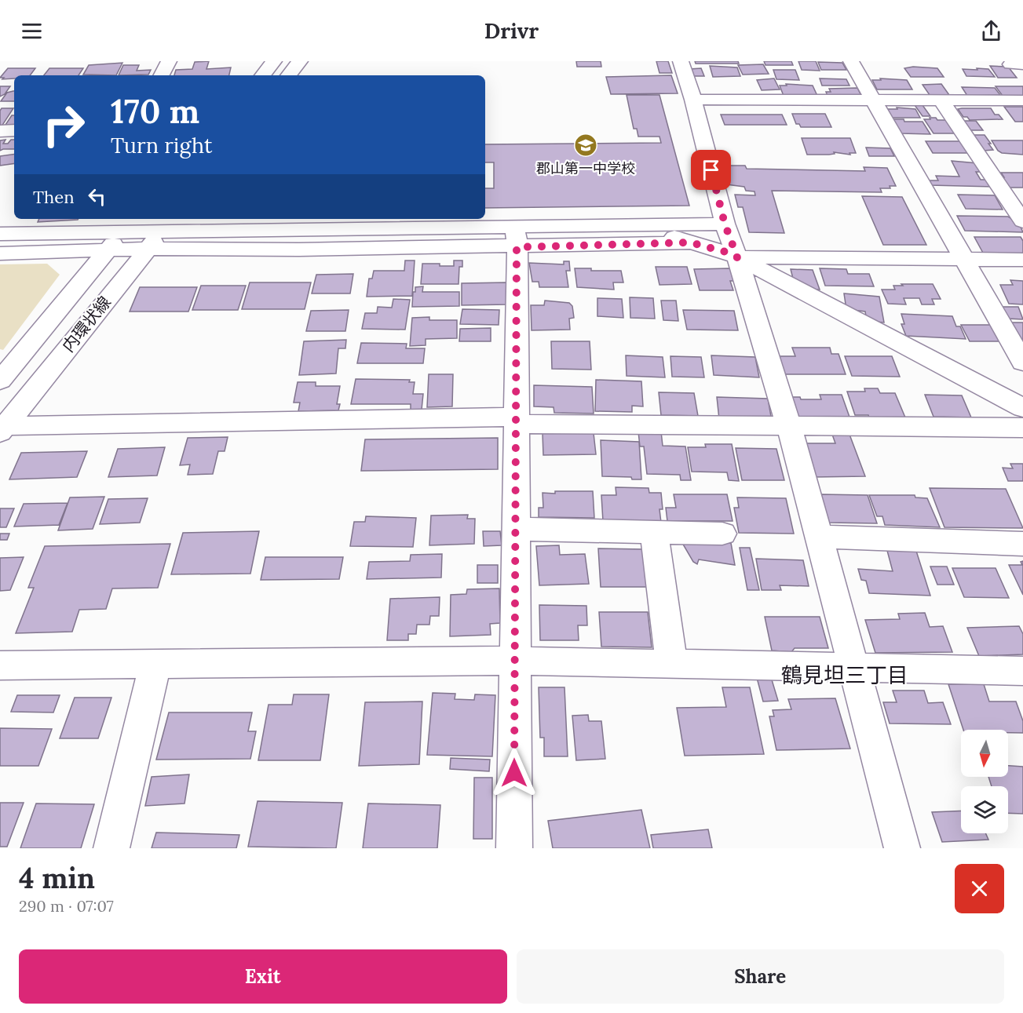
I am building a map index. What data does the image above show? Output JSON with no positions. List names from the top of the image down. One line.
{"streets":{"street":["内環状線"]},"districts":["鶴見坦三丁目"],"places":{"school or university":["郡山第一中学校"]},"north":"bottom","page":{"header":"Drivr","turn":["170 m","Turn right"],"then":"Then","heading":["4 min","290 m · 07:07"],"buttons":["Exit","Share"]}}
